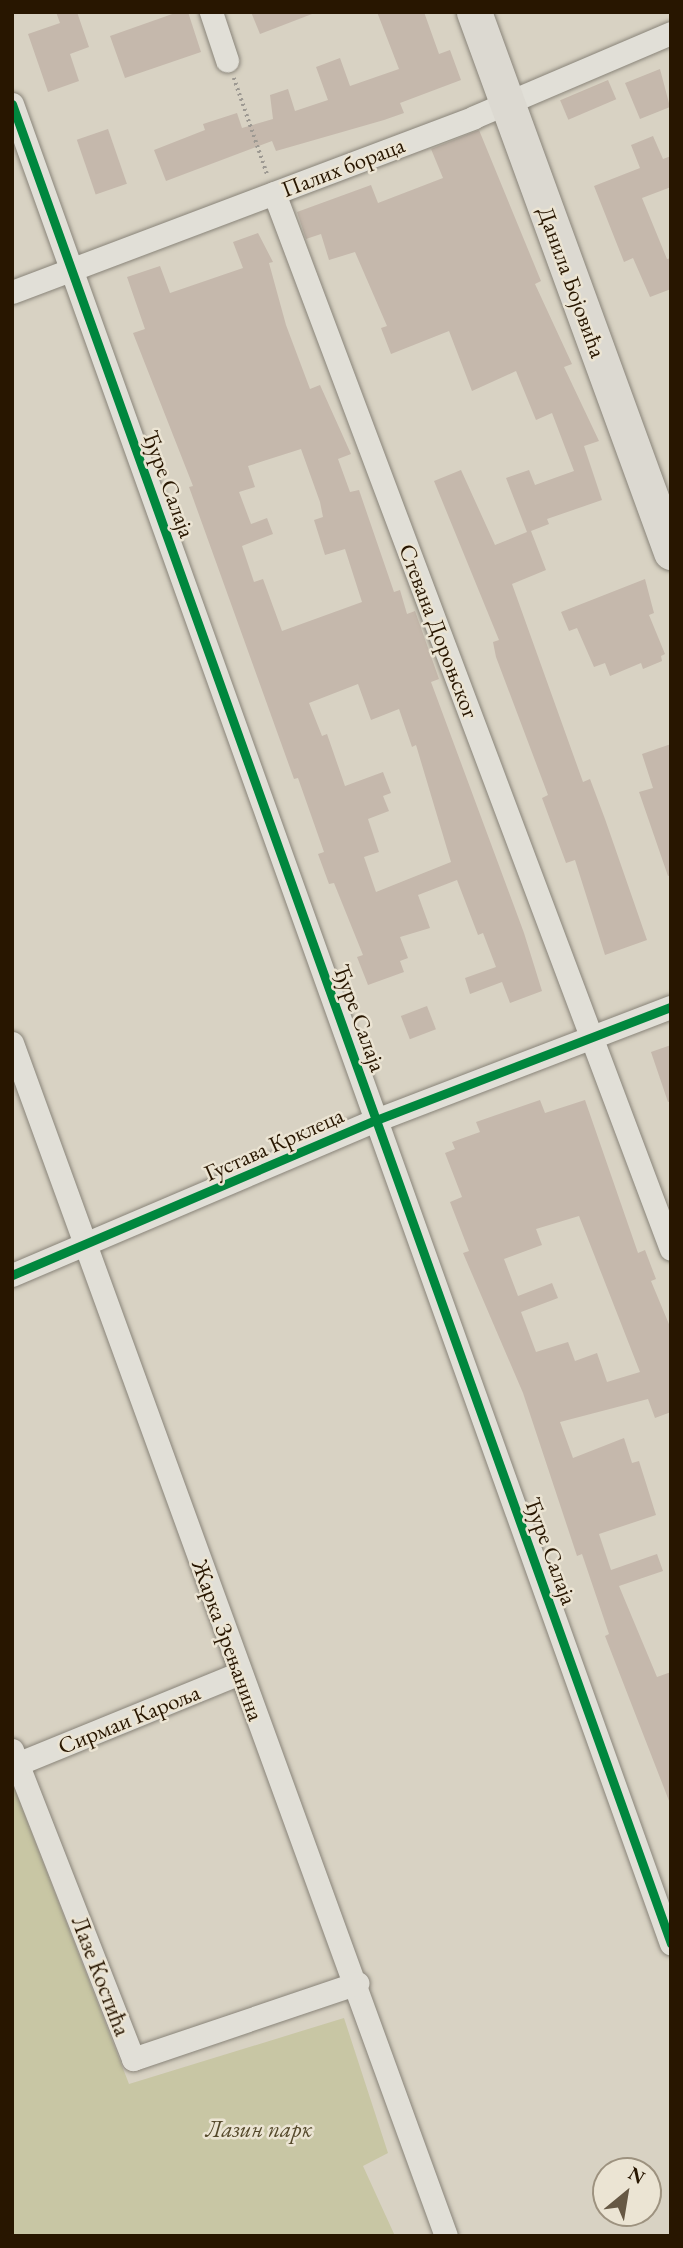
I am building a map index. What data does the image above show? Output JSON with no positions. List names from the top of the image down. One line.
{"streets":{"main road":["Данила Бојовића"],"street":["Палих бораца","Ђуре Салаја","Стевана Дороњског","Густава Крклеца","Жарка Зрењанина","Сирмаи Кароља","Лазе Костића"]},"crossings":[["Палих бораца","Данила Бојовића"],["Палих бораца","Ђуре Салаја"],["Палих бораца","Стевана Дороњског"],["Ђуре Салаја","Густава Крклеца"],["Стевана Дороњског","Густава Крклеца"],["Густава Крклеца","Жарка Зрењанина"],["Жарка Зрењанина","Сирмаи Кароља"],["Жарка Зрењанина","Лазе Костића"],["Сирмаи Кароља","Лазе Костића"]],"parks":["Лазин парк"],"north":"top right"}
